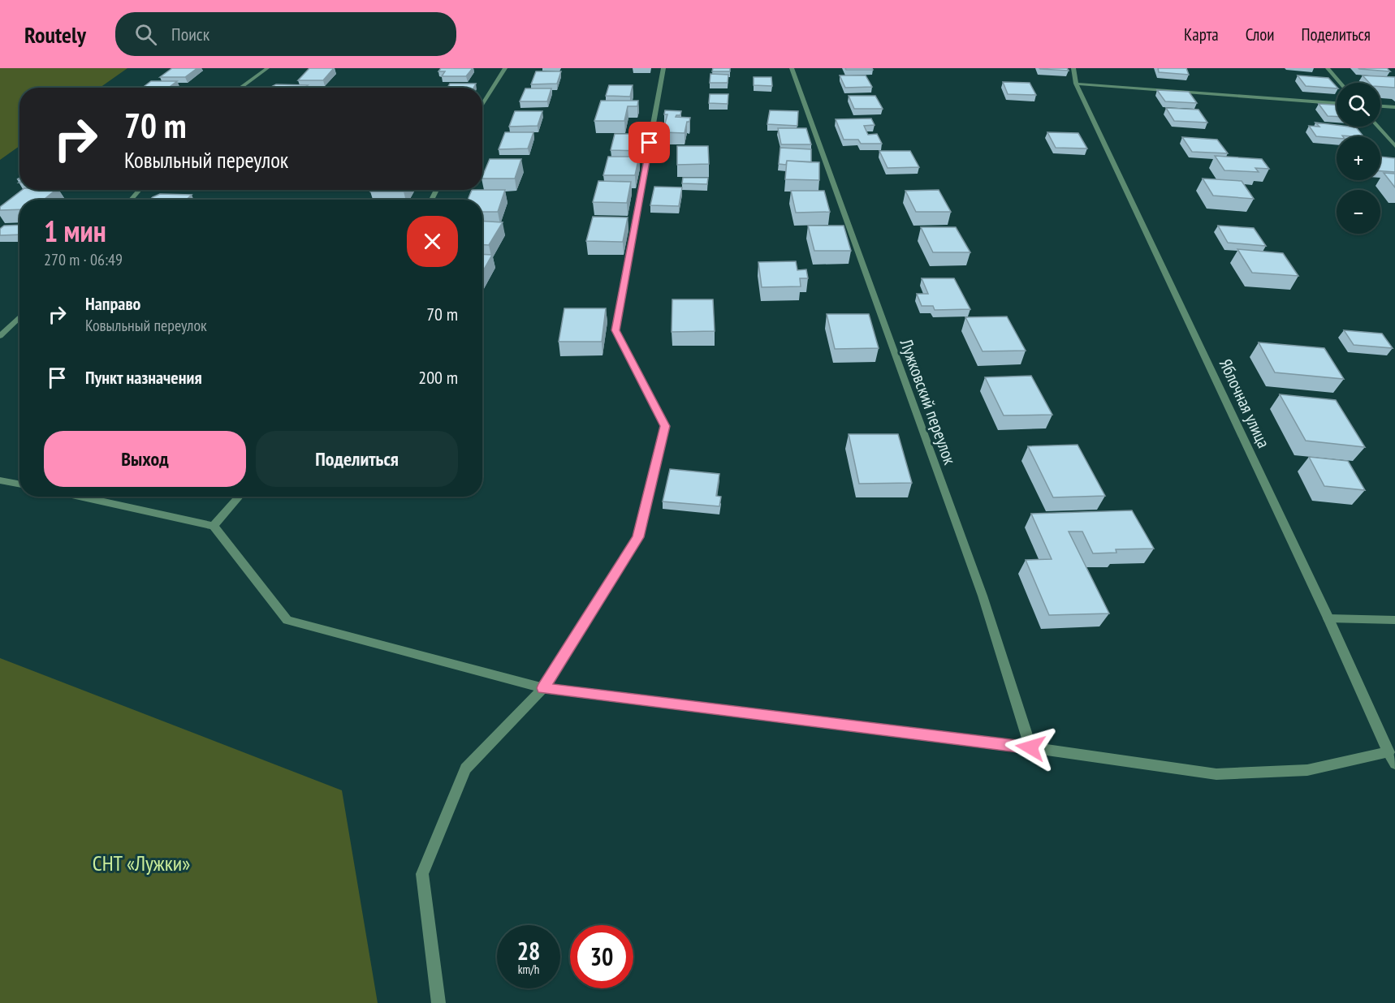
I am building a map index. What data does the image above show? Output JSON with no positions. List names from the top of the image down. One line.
{"streets":{"street":["Лужковский переулок","Яблочная улица"]},"parks":["СНТ «Лужки»"],"page":{"header":"Routely","search":"Поиск","nav":["Карта","Слои","Поделиться"],"map_buttons":["+","−"],"turn":["70 m","Ковыльный переулок"],"heading":["1 мин","270 m · 06:49"],"list":[{"name":"Направо","note":"Ковыльный переулок","value":"70 m"},{"name":"Пункт назначения","value":"200 m"}],"buttons":["Выход","Поделиться"],"speed":"28 km/h","limit":"30"}}
